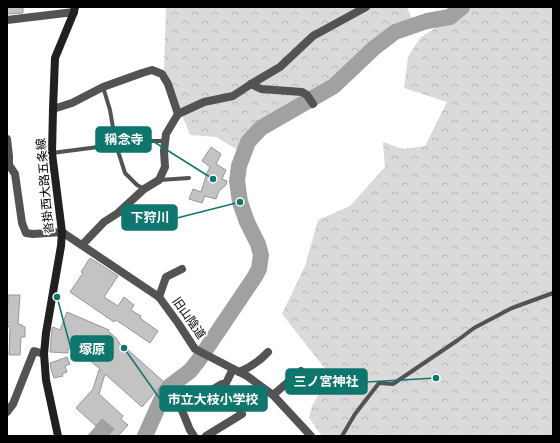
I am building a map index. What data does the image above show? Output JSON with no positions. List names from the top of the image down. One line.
{"streets":{"main road":["沓掛西大路五条線"],"street":["旧山陰道"]},"crossings":[["沓掛西大路五条線","旧山陰道"]],"places":["稱念寺","下狩川","塚原","市立大枝小学校","三ノ宮神社"]}
